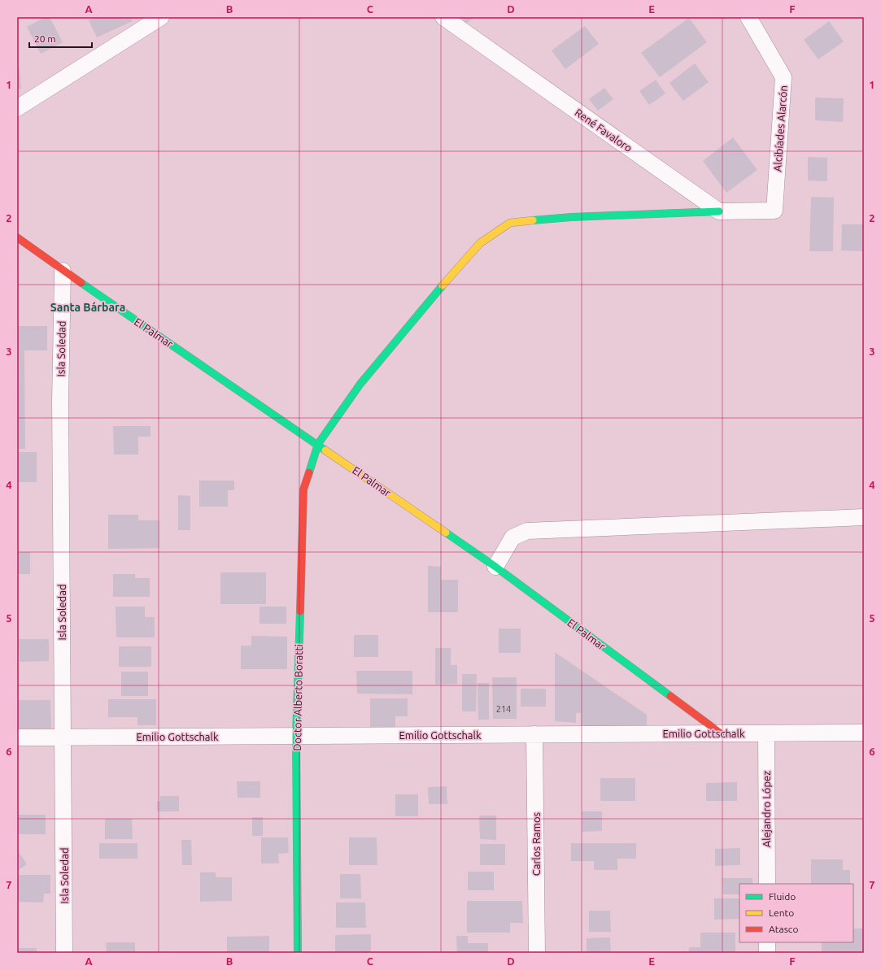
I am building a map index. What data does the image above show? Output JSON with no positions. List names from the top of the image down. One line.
{"streets":{"street":["Alcibíades Alarcón","René Favaloro","El Palmar","Isla Soledad","Doctor Alberto Boratti","Emilio Gottschalk","Alejandro López","Carlos Ramos"]},"crossings":[["Alcibíades Alarcón","René Favaloro"],["Alcibíades Alarcón","Doctor Alberto Boratti"],["René Favaloro","Doctor Alberto Boratti"],["El Palmar","Isla Soledad"],["El Palmar","Doctor Alberto Boratti"],["El Palmar","Emilio Gottschalk"],["Isla Soledad","Emilio Gottschalk"],["Doctor Alberto Boratti","Emilio Gottschalk"],["Emilio Gottschalk","Alejandro López"],["Emilio Gottschalk","Carlos Ramos"]],"districts":["Santa Bárbara"],"house_numbers":["214"],"legend":["Fluido","Lento","Atasco"],"scale_bar":"20 m","grid":{"columns":["A","B","C","D","E","F"],"rows":["1","2","3","4","5","6","7"]}}
